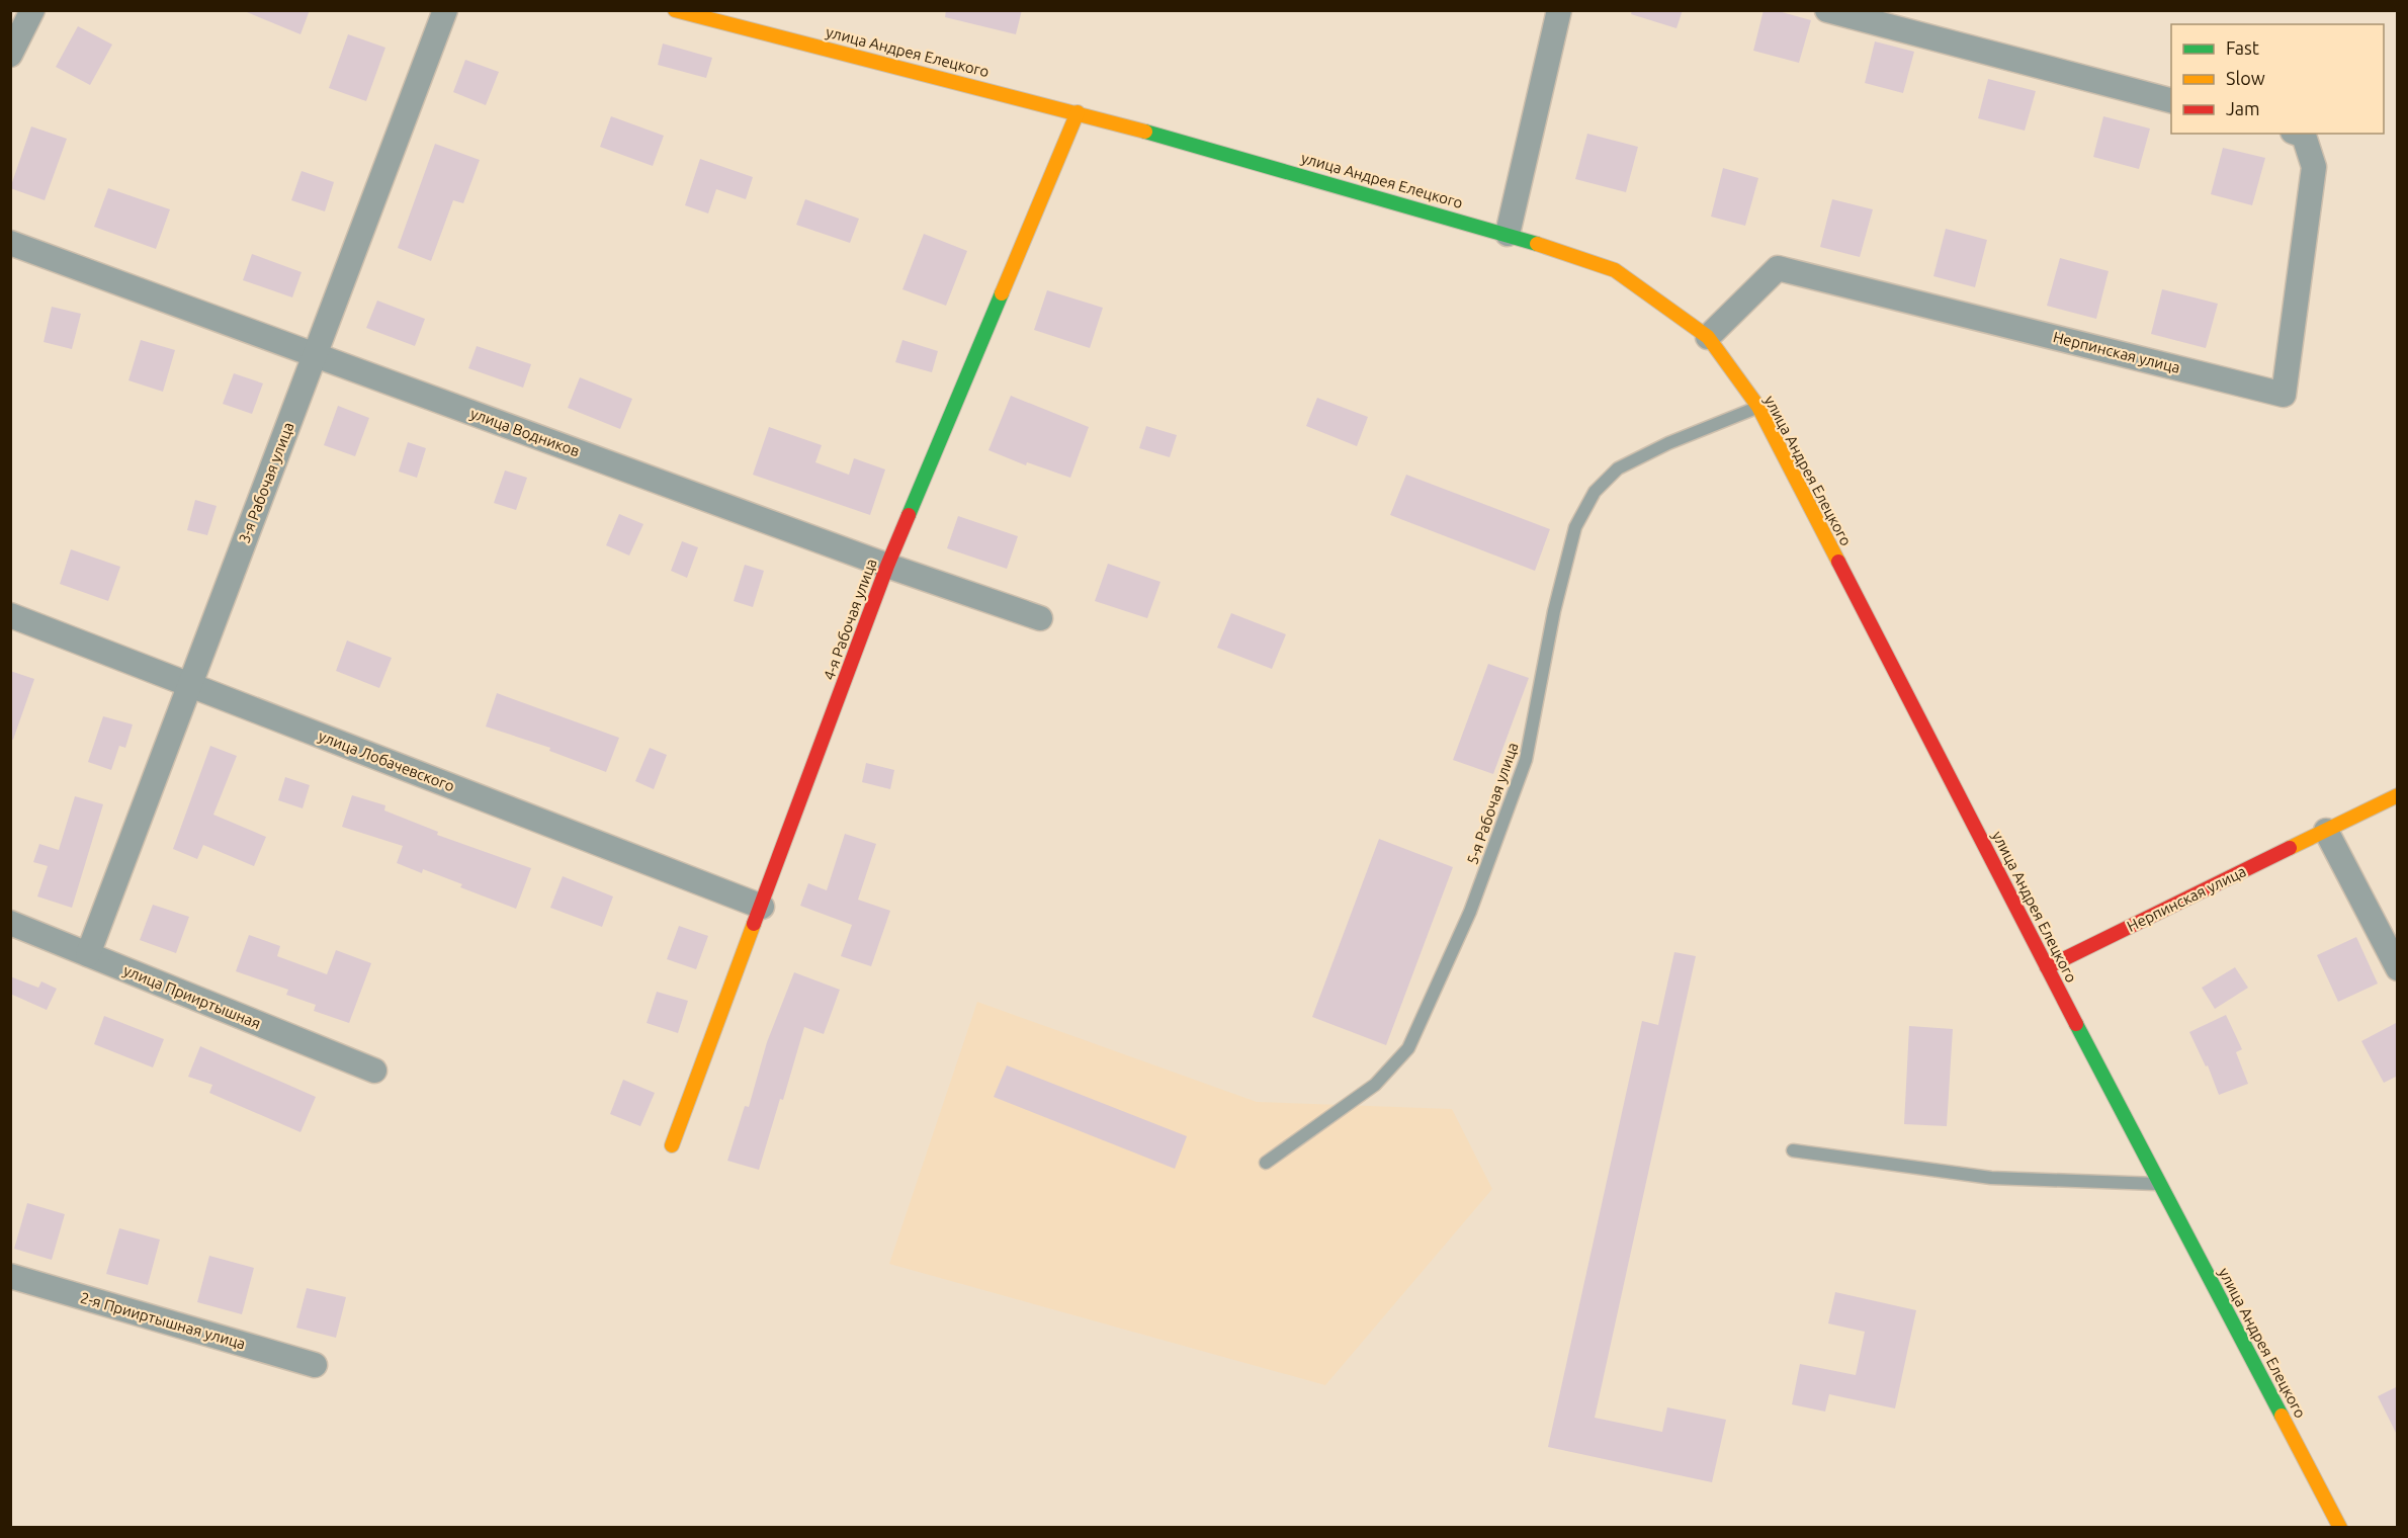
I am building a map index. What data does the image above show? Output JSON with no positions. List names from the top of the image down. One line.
{"streets":{"main road":["улица Андрея Елецкого","Нерпинская улица","4-я Рабочая улица"],"street":["улица Водников","3-я Рабочая улица","улица Лобачевского","улица Прииртышная","2-я Прииртышная улица"],"lane":["5-я Рабочая улица"]},"crossings":[["улица Андрея Елецкого","Нерпинская улица"],["улица Андрея Елецкого","4-я Рабочая улица"],["улица Андрея Елецкого","5-я Рабочая улица"],["улица Водников","3-я Рабочая улица"],["улица Водников","4-я Рабочая улица"],["3-я Рабочая улица","улица Лобачевского"],["3-я Рабочая улица","улица Прииртышная"],["4-я Рабочая улица","улица Лобачевского"]],"legend":["Fast","Slow","Jam"]}
